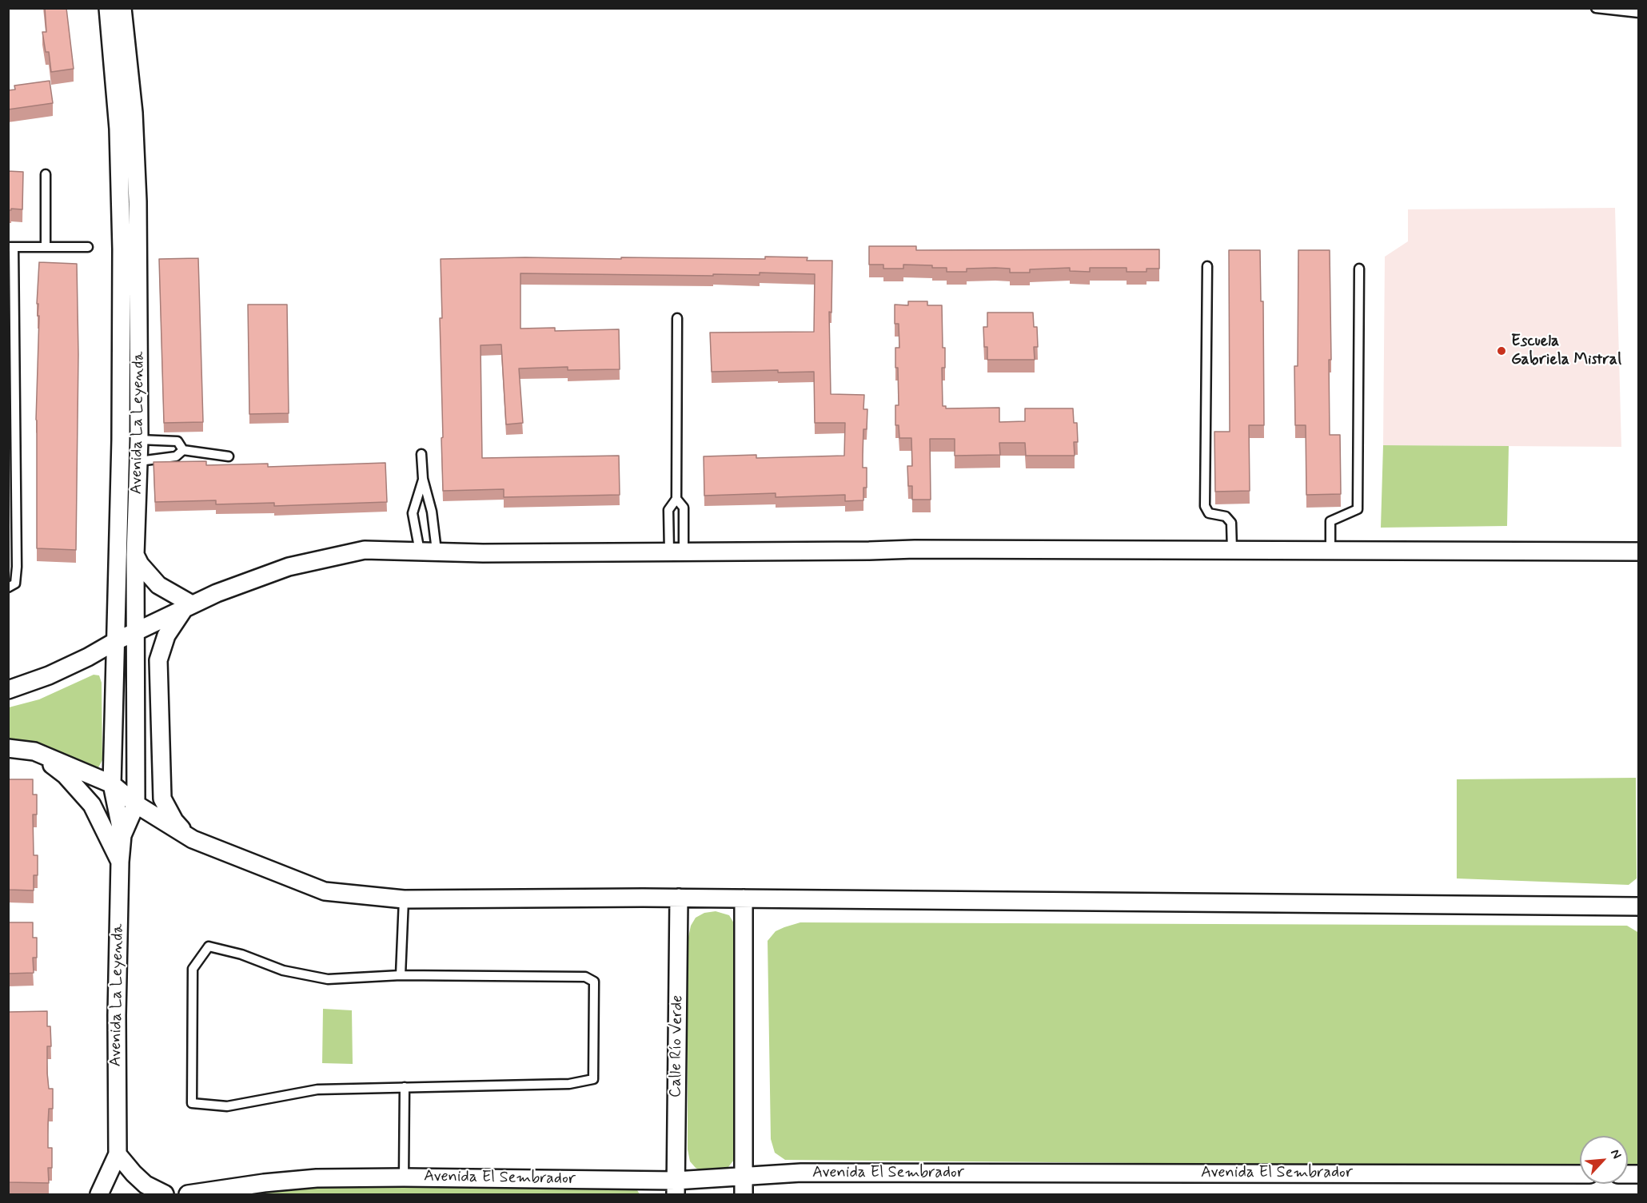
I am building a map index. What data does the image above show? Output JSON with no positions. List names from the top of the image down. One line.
{"streets":{"street":["Avenida La Leyenda","Calle Río Verde","Avenida El Sembrador"]},"crossings":[["Calle Río Verde","Avenida El Sembrador"]],"places":["Escuela Gabriela Mistral"],"north":"top right"}
